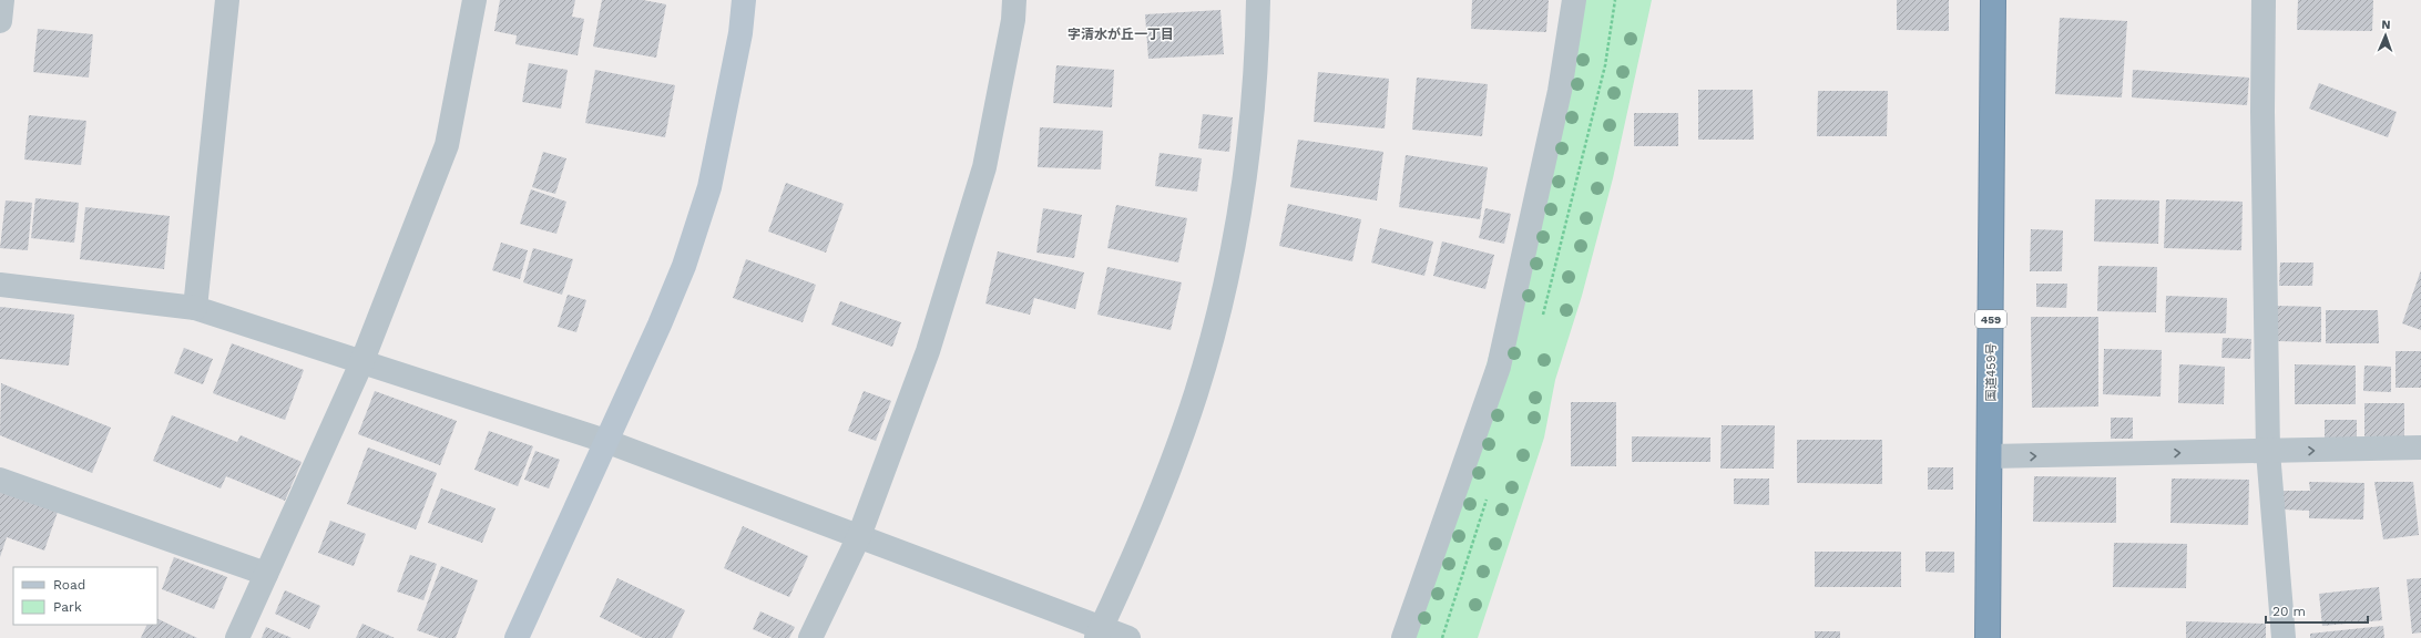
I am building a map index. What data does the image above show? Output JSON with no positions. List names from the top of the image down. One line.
{"streets":{"highway":["459","国道459号"]},"districts":["字清水が丘一丁目"],"legend":["Road","Park"],"scale_bar":"20 m","north":"top"}
